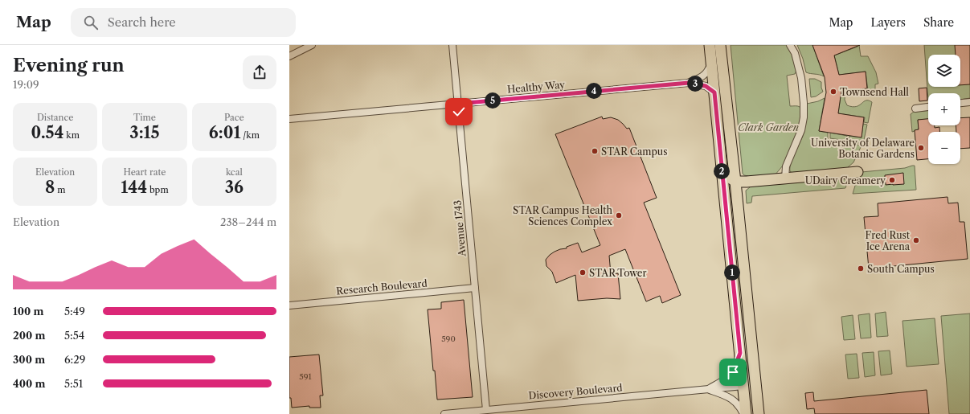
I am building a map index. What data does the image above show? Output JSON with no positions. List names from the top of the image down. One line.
{"streets":{"street":["Healthy Way","Avenue 1743","Research Boulevard","Discovery Boulevard"]},"crossings":[["Healthy Way","Avenue 1743"],["Avenue 1743","Research Boulevard"],["Avenue 1743","Discovery Boulevard"]],"parks":["Clark Garden"],"places":["Townsend Hall","University of Delaware Botanic Gardens","STAR Campus","UDairy Creamery","STAR Campus Health Sciences Complex","Fred Rust Ice Arena","South Campus","STAR Tower"],"house_numbers":["590","591"],"page":{"header":"Map","search":"Search here","nav":["Map","Layers","Share"],"heading":["Evening run","19:09"],"map_buttons":["+","−"],"pins":["3","4","5","2","1"],"stats":[["Distance","0.54 km"],["Time","3:15"],["Pace","6:01 /km"],["Elevation","8 m"],["Heart rate","144 bpm"],["kcal","36"]],"chart":["Elevation","238–244 m"],"list":[{"name":"100 m","note":"5:49"},{"name":"200 m","note":"5:54"},{"name":"300 m","note":"6:29"},{"name":"400 m","note":"5:51"}]}}
